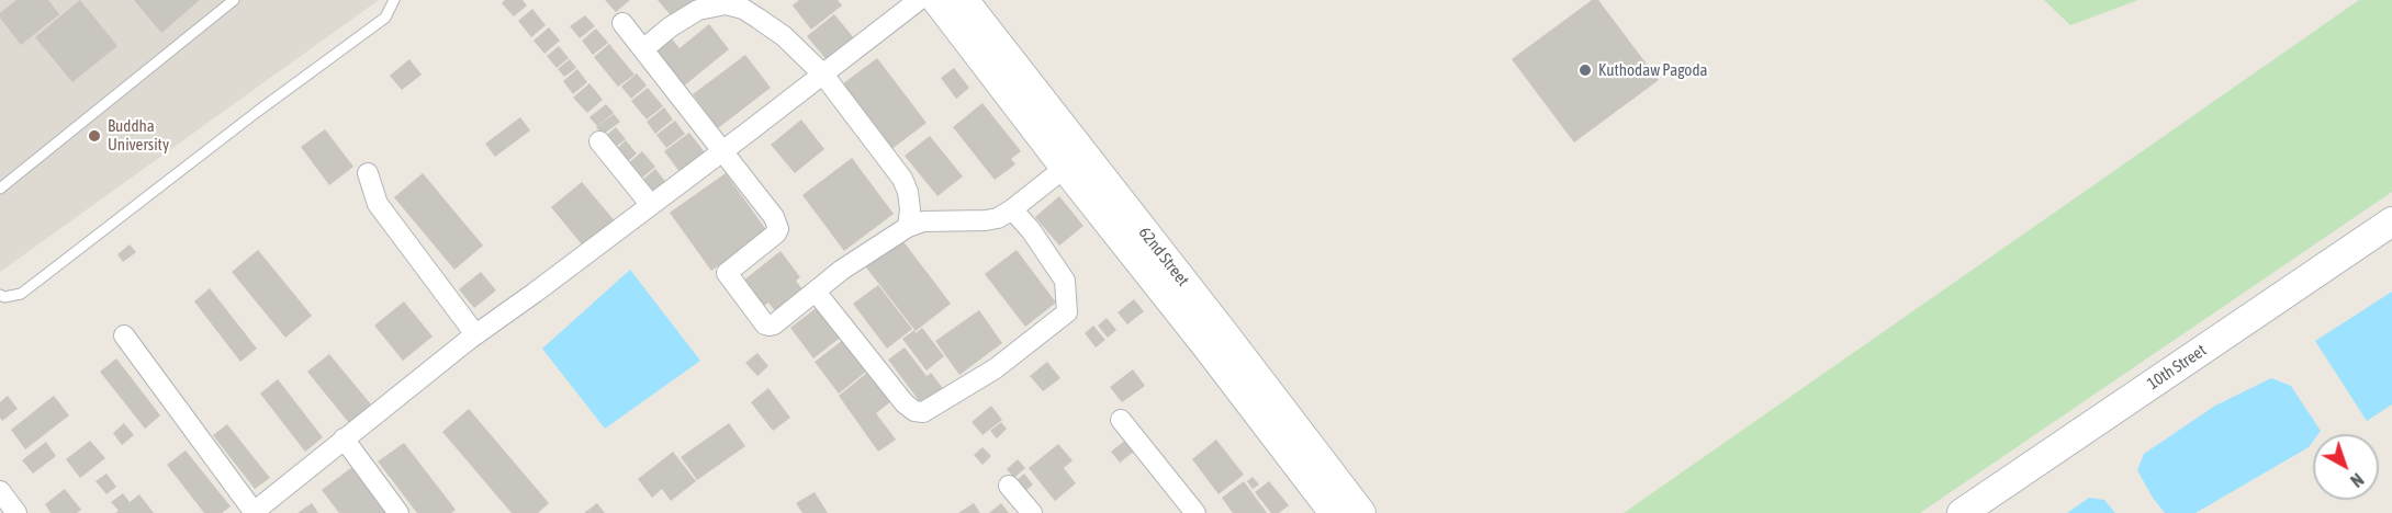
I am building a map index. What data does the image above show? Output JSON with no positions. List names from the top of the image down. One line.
{"streets":{"main road":["62nd Street","10th Street"]},"places":["Kuthodaw Pagoda","Buddha University"],"north":"bottom right"}
